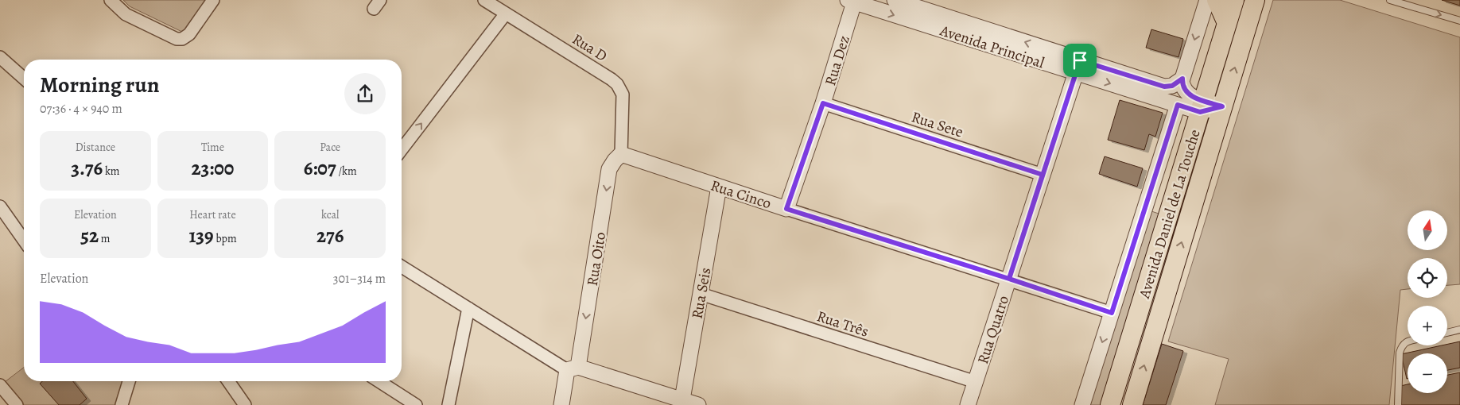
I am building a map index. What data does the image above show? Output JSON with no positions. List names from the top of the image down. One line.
{"streets":{"main road":["Avenida Daniel de La Touche"],"street":["Avenida Principal","Rua D","Rua Dez","Rua Sete","Rua Cinco","Rua Oito","Rua Seis","Rua Três","Rua Quatro"]},"crossings":[["Avenida Principal","Rua Dez"],["Avenida Principal","Avenida Daniel de La Touche"],["Avenida Principal","Rua Quatro"],["Rua D","Rua Cinco"],["Rua D","Rua Oito"],["Rua Dez","Rua Sete"],["Rua Dez","Rua Cinco"],["Rua Sete","Rua Quatro"],["Rua Cinco","Rua Oito"],["Rua Cinco","Rua Seis"],["Rua Cinco","Rua Quatro"],["Rua Seis","Rua Três"],["Rua Três","Rua Quatro"]],"one_way":["Rua Oito"],"north":"top","page":{"heading":["Morning run","07:36 · 4 × 940 m"],"stats":[["Distance","3.76 km"],["Time","23:00"],["Pace","6:07 /km"],["Elevation","52 m"],["Heart rate","139 bpm"],["kcal","276"]],"map_buttons":["+","−"],"chart":["Elevation","301–314 m"]}}
